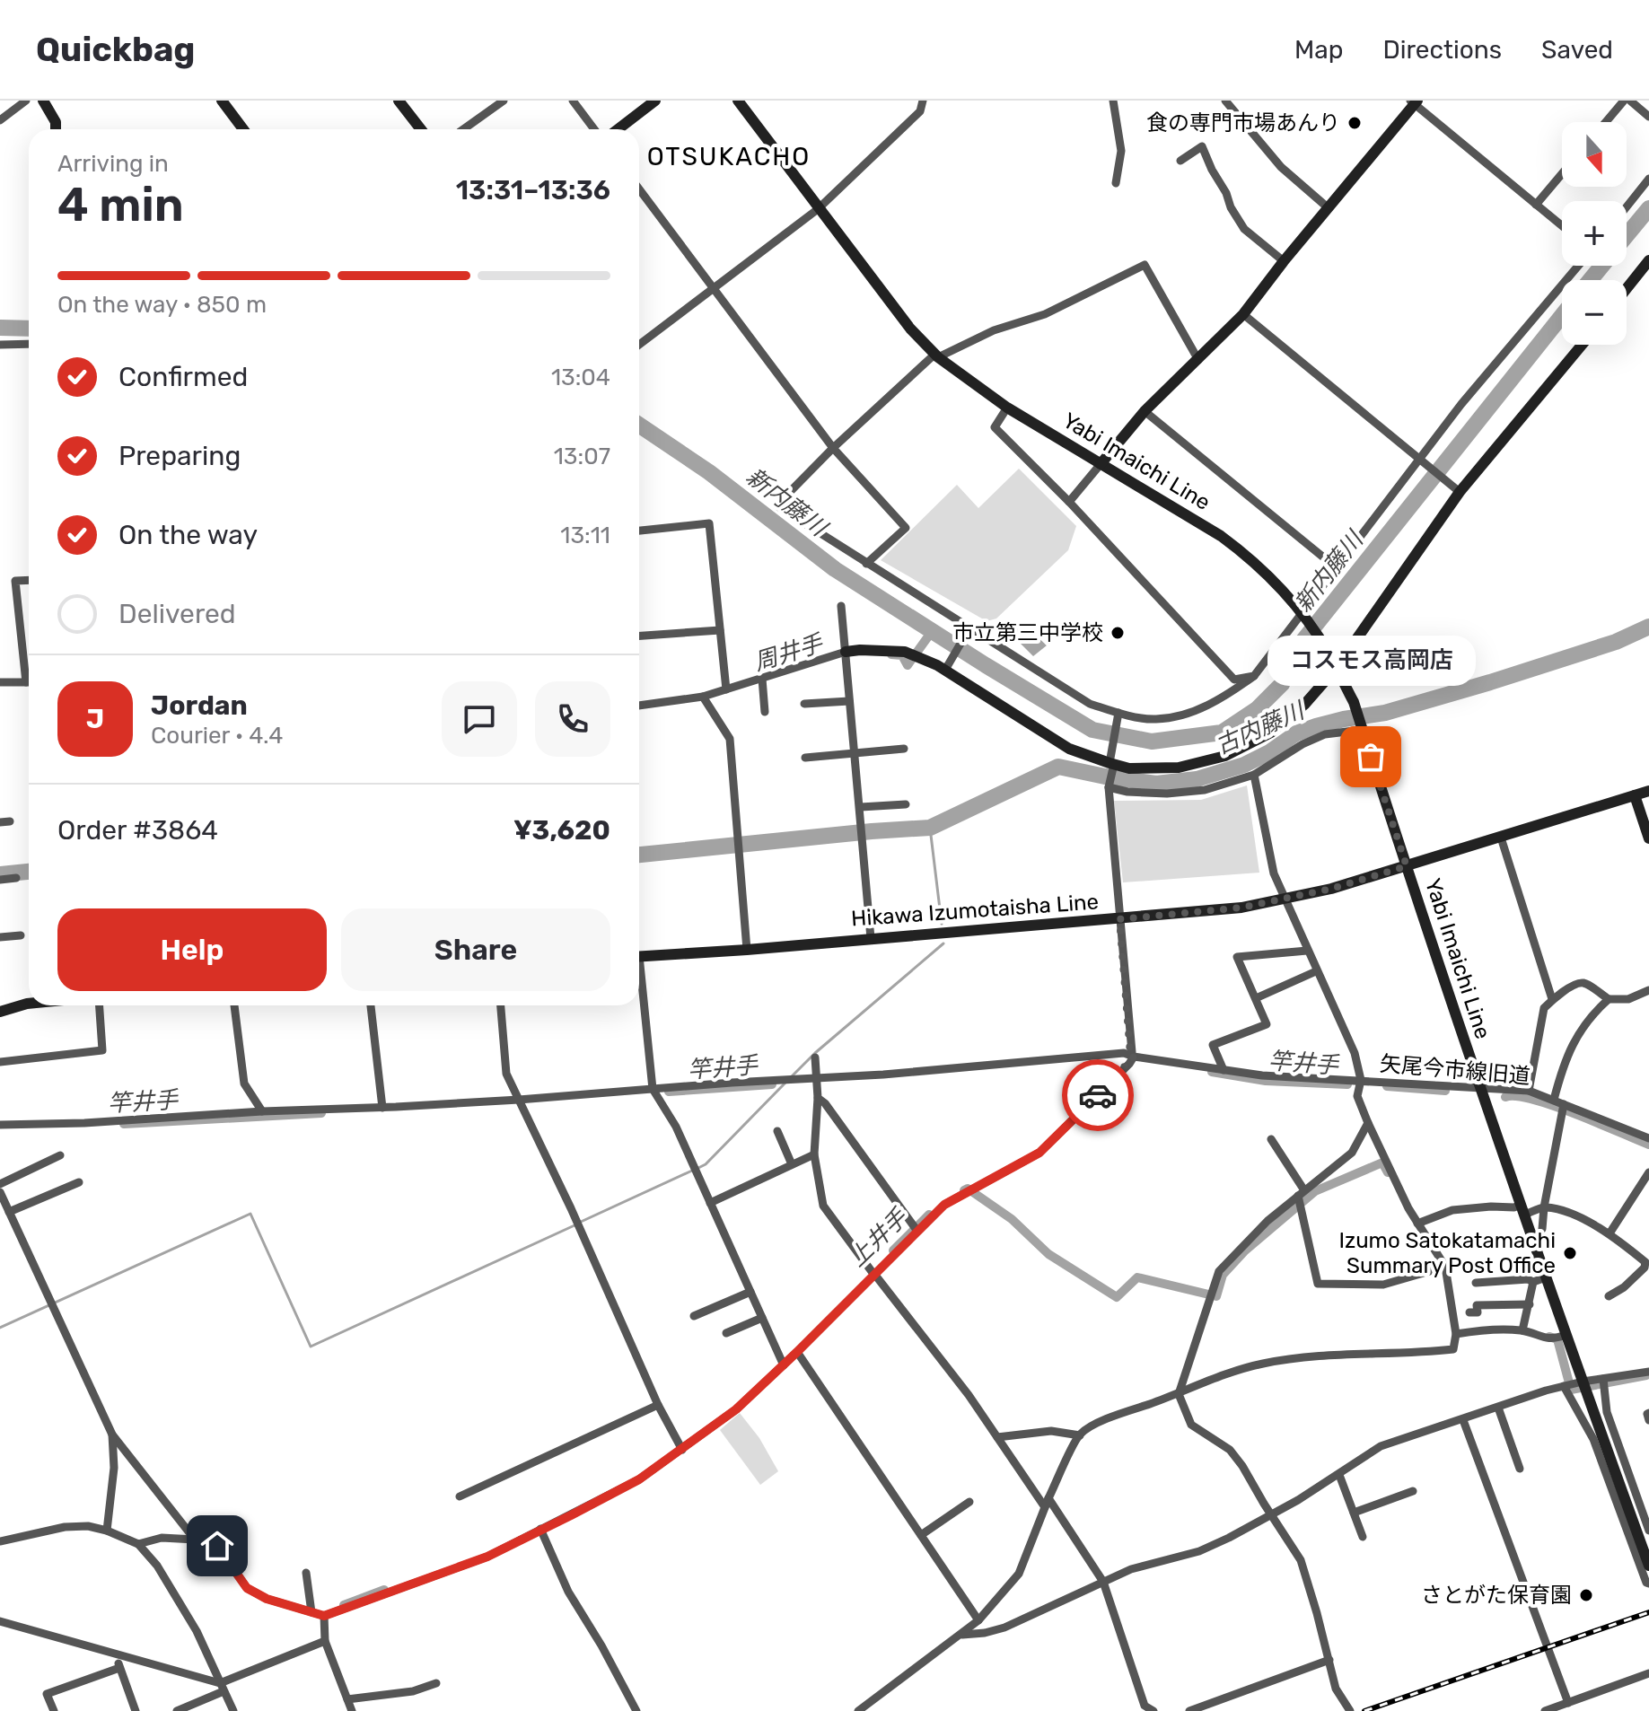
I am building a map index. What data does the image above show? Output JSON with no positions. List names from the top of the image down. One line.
{"streets":{"main road":["Yabi Imaichi Line","Hikawa Izumotaisha Line"],"street":["矢尾今市線旧道"]},"crossings":[["Yabi Imaichi Line","Hikawa Izumotaisha Line"],["Yabi Imaichi Line","矢尾今市線旧道"],["Hikawa Izumotaisha Line","矢尾今市線旧道"]],"districts":["OTSUKACHO"],"water":["新内藤川","周井手","古内藤川","竿井手","上井手"],"places":["食の専門市場あんり","市立第三中学校","コスモス高岡店","Izumo Satokatamachi Summary Post Office","さとがた保育園"],"north":"bottom","page":{"header":"Quickbag","nav":["Map","Directions","Saved"],"map_buttons":["+","−"],"heading":["4 min","Arriving in","13:31–13:36"],"panel":["Jordan","Courier · 4.4","Order #3864","¥3,620"],"bar":"On the way · 850 m","list":[["Confirmed","13:04"],["Preparing","13:07"],["On the way","13:11"],"Delivered"],"bubble":"コスモス高岡店","round":"J","buttons":["Help","Share"]}}
